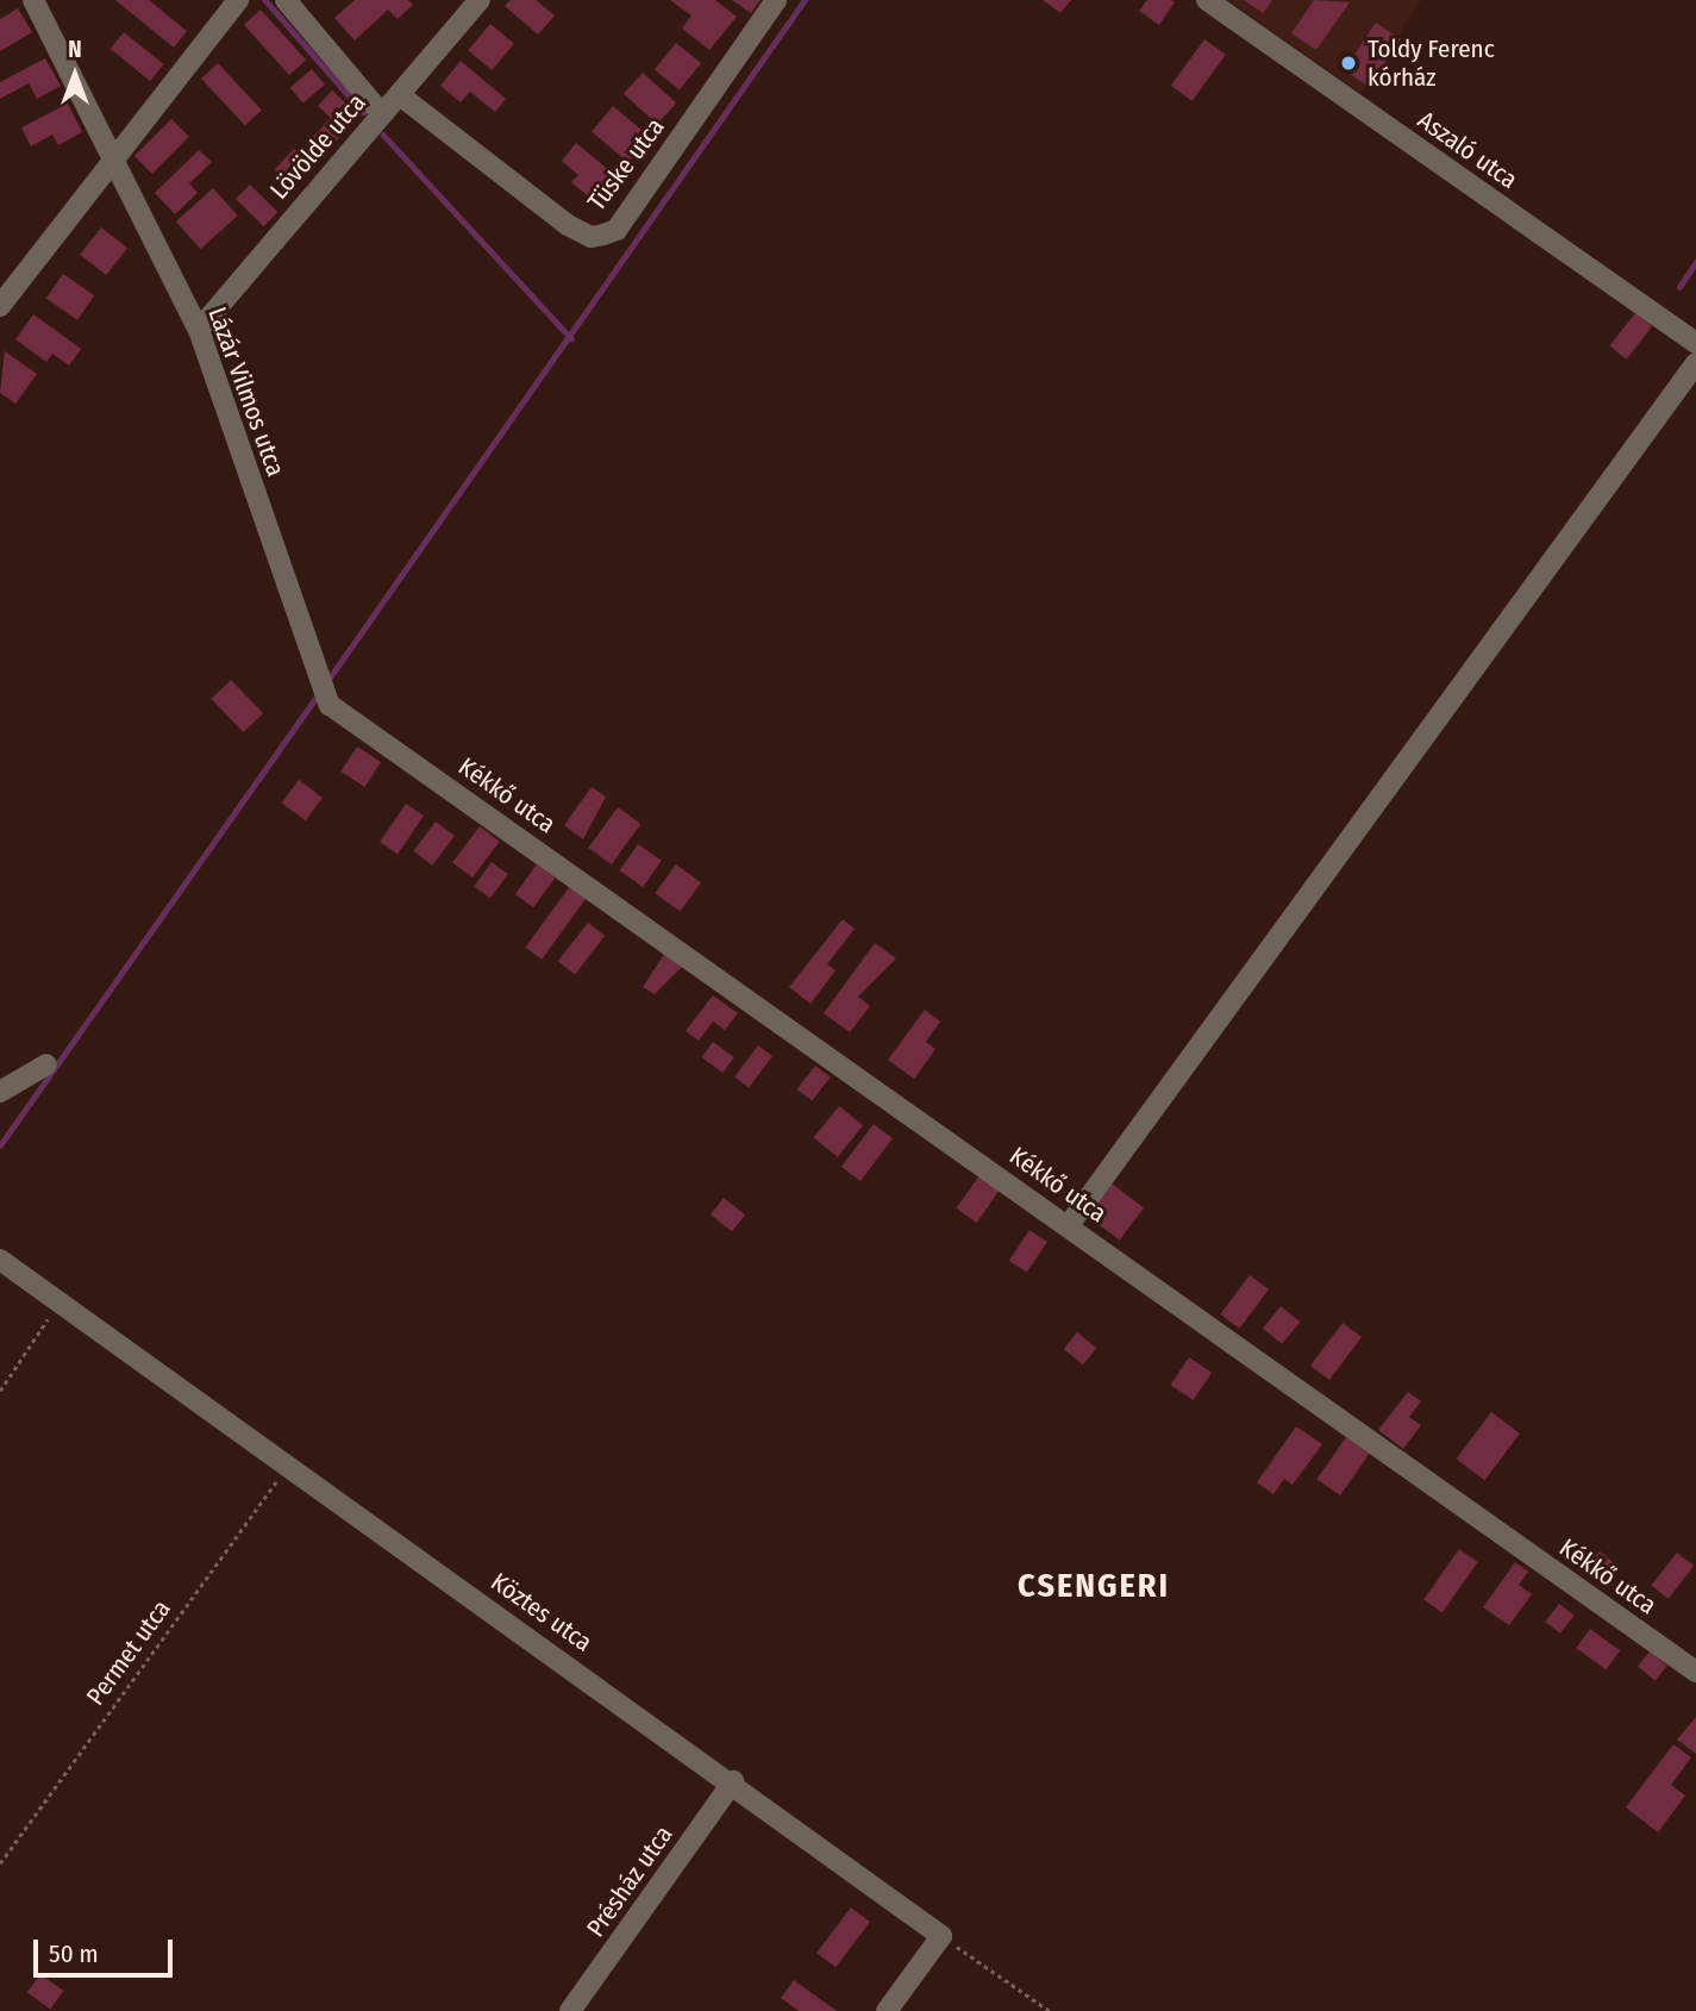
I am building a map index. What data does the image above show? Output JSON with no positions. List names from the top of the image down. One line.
{"streets":{"street":["Lövölde utca","Aszaló utca","Tüske utca","Lázár Vilmos utca","Kékkő utca","Köztes utca","Présház utca"],"path":["Permet utca"]},"crossings":[["Lövölde utca","Tüske utca"],["Lövölde utca","Lázár Vilmos utca"],["Lázár Vilmos utca","Kékkő utca"],["Köztes utca","Permet utca"],["Köztes utca","Présház utca"]],"districts":["CSENGERI"],"places":["Toldy Ferenc kórház"],"scale_bar":"50 m","north":"top"}
